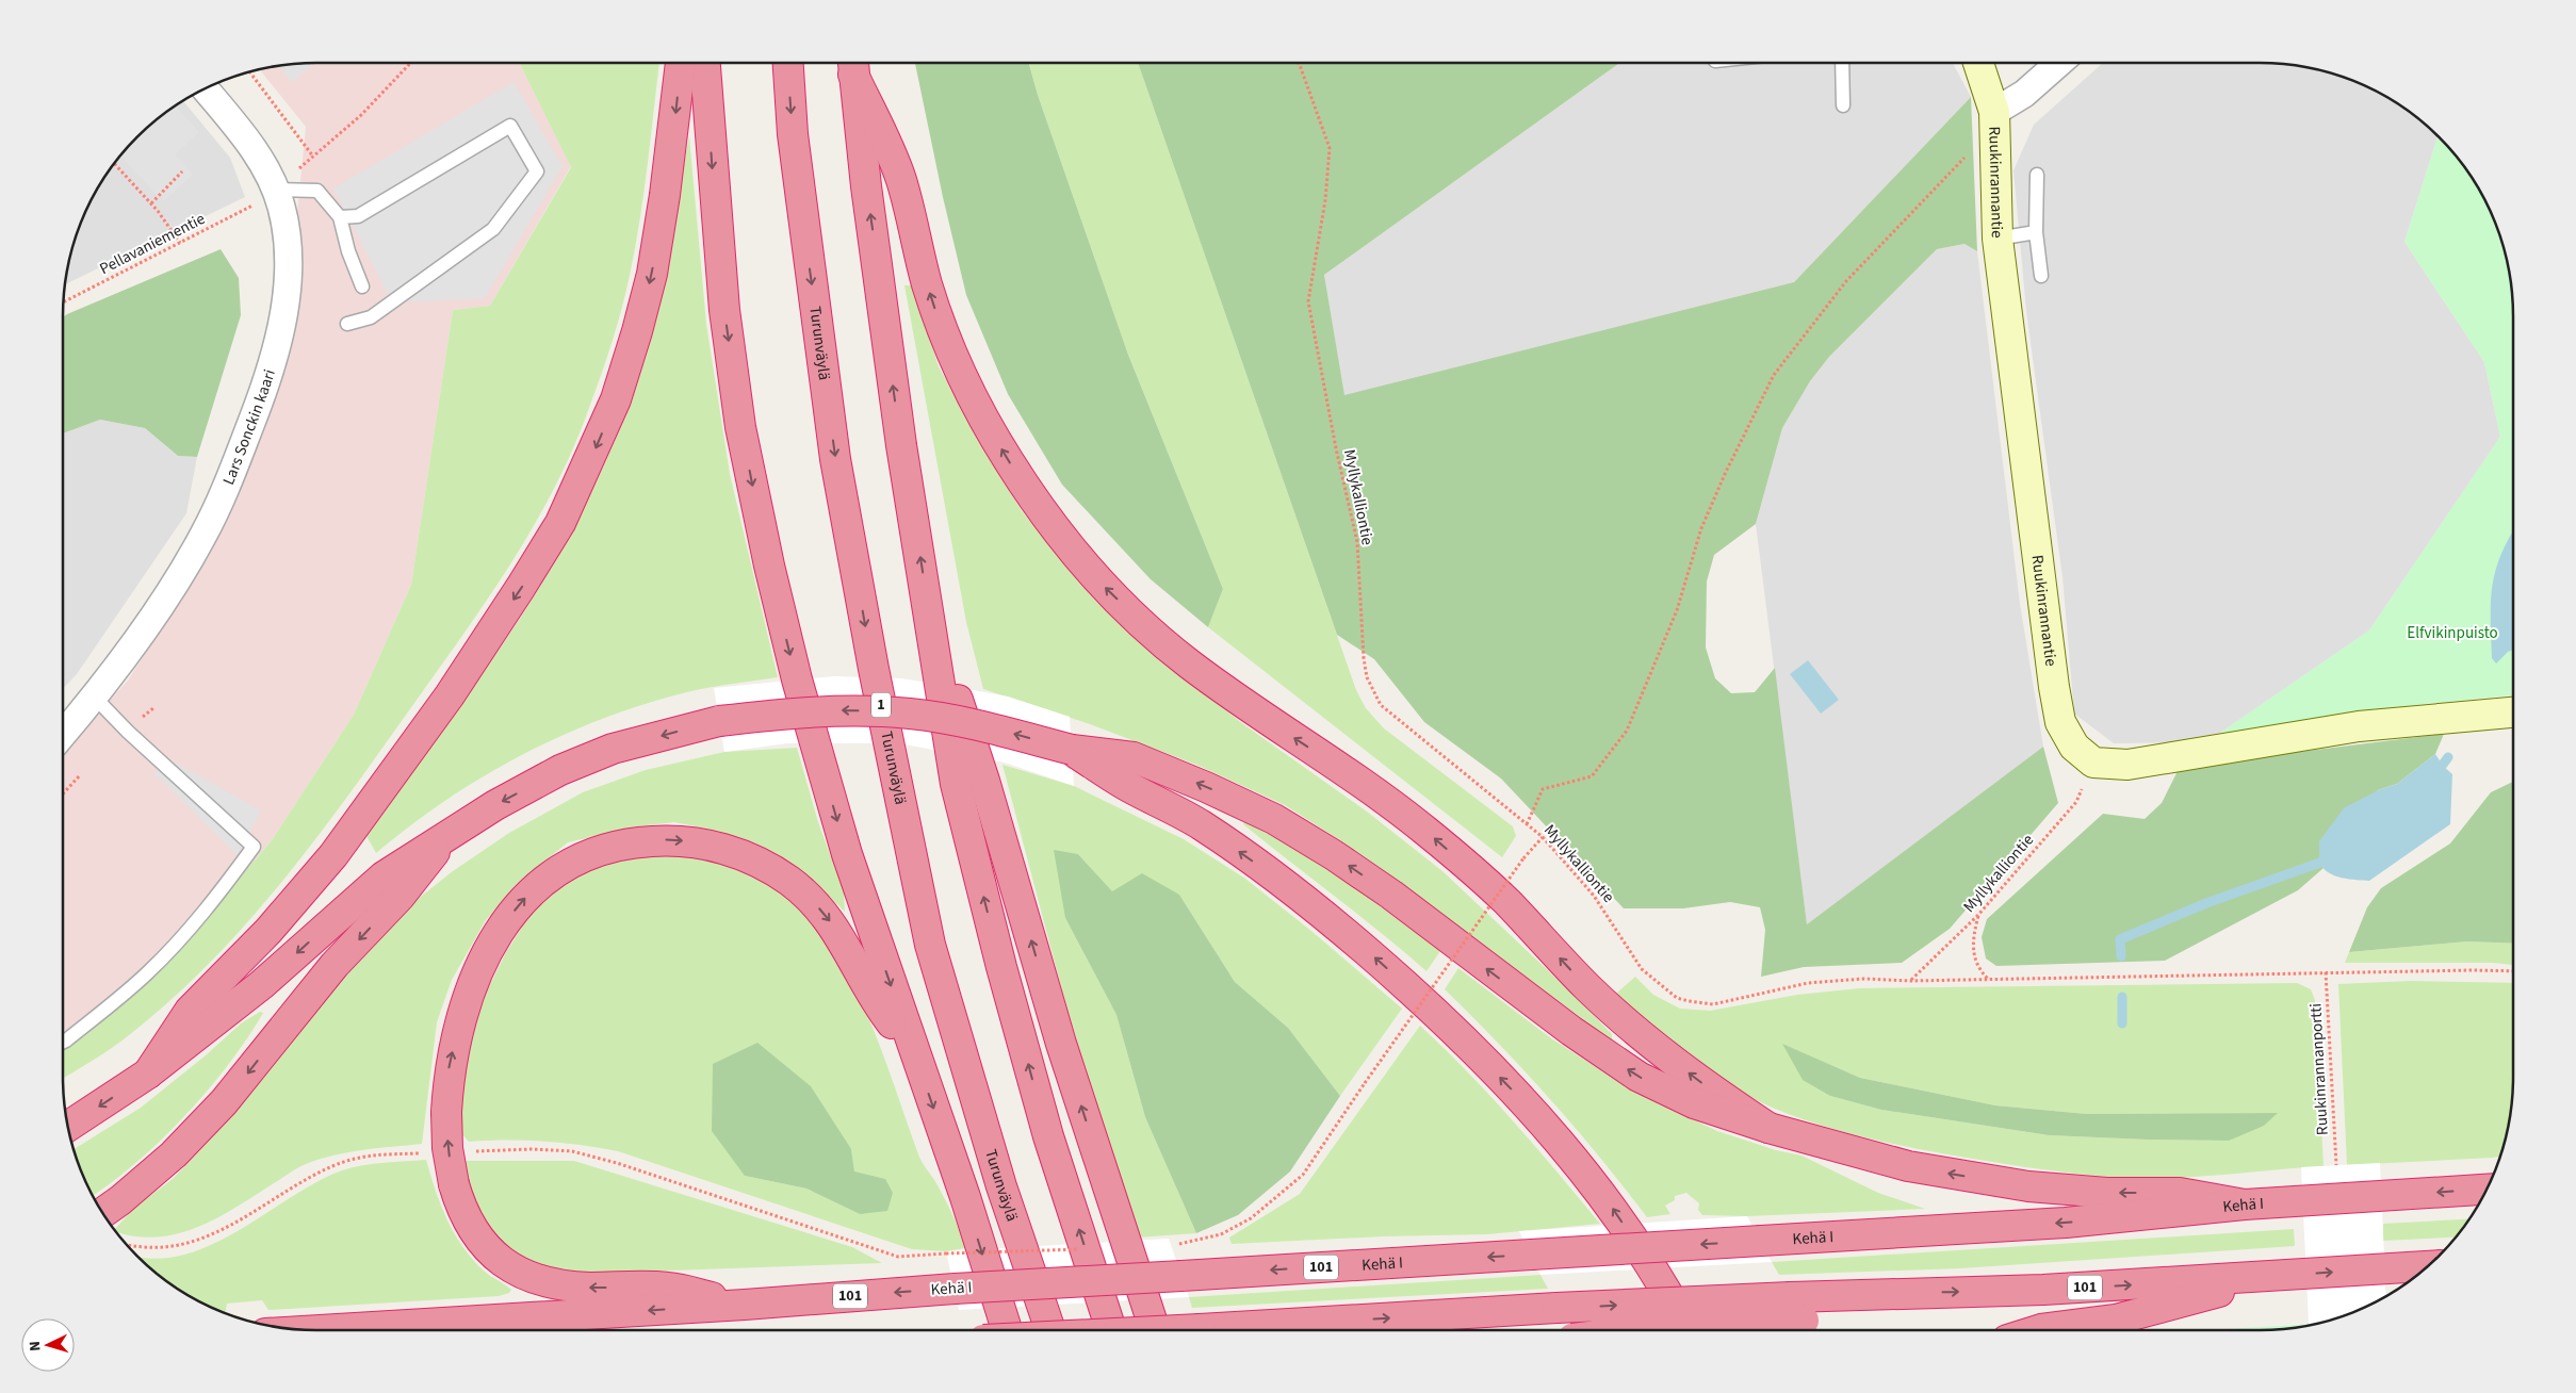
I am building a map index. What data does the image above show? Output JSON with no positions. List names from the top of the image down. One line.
{"streets":{"highway":["Turunväylä","1","Kehä I","101"],"street":["Ruukinrannantie","Lars Sonckin kaari"],"path":["Pellavaniementie","Myllykalliontie","Ruukinrannanportti"]},"crossings":[["Ruukinrannantie","Myllykalliontie"],["Pellavaniementie","Lars Sonckin kaari"]],"parks":["Elfvikinpuisto"],"north":"left"}
